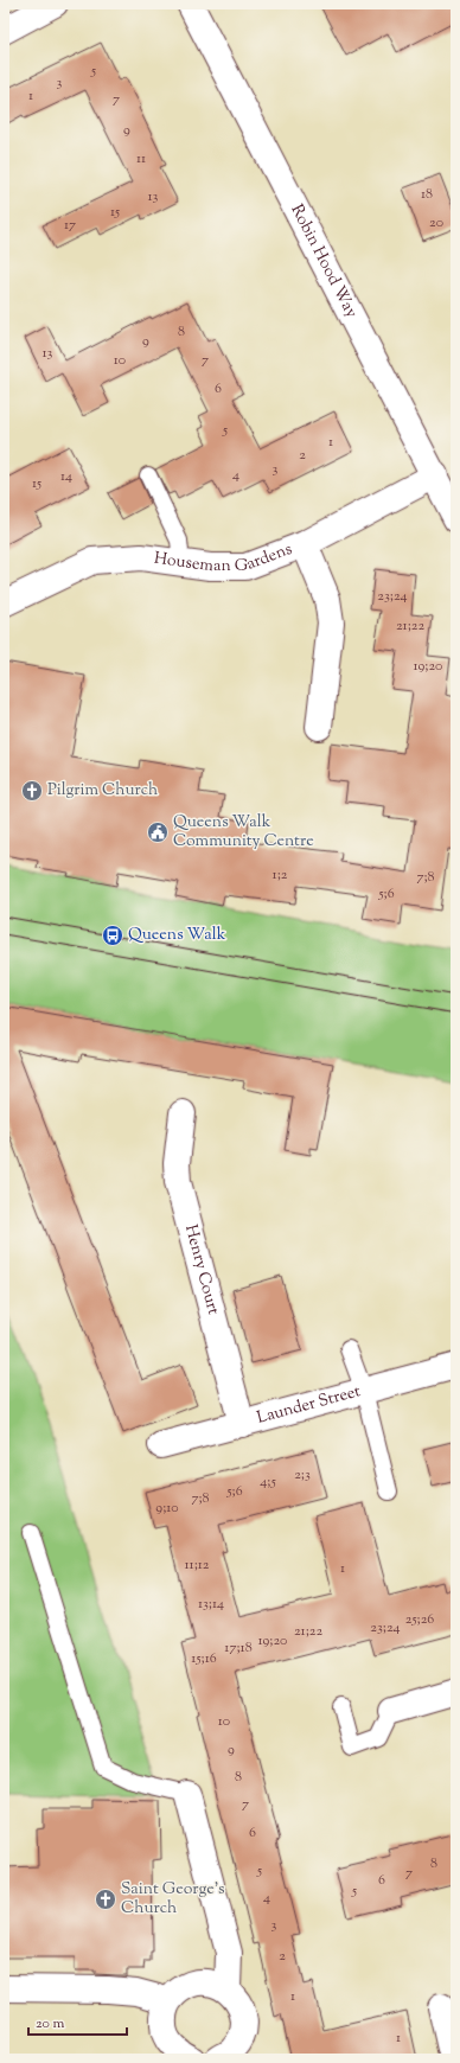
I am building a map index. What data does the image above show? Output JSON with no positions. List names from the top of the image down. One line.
{"streets":{"street":["Robin Hood Way","Houseman Gardens","Henry Court","Launder Street"]},"crossings":[["Robin Hood Way","Houseman Gardens"],["Henry Court","Launder Street"]],"places":{"church":["Pilgrim Church","Saint George's Church"],"public building":["Queens Walk Community Centre"],"bus stop":["Queens Walk"]},"house_numbers":["5","3","1","7","9","11","18","13","15","20","17","8","9","13","10","7","6","5","1","2","3","4","14","15","23;24","21;22","19;20","1;2","7;8","5;6","2;3","4;5","5;6","7;8","9;10","11;12","1","13;14","25;26","23;24","21;22","19;20","17;18","15;16","10","9","8","7","6","8","5","7","6","5","4","3","2","1","1"],"scale_bar":"20 m"}
